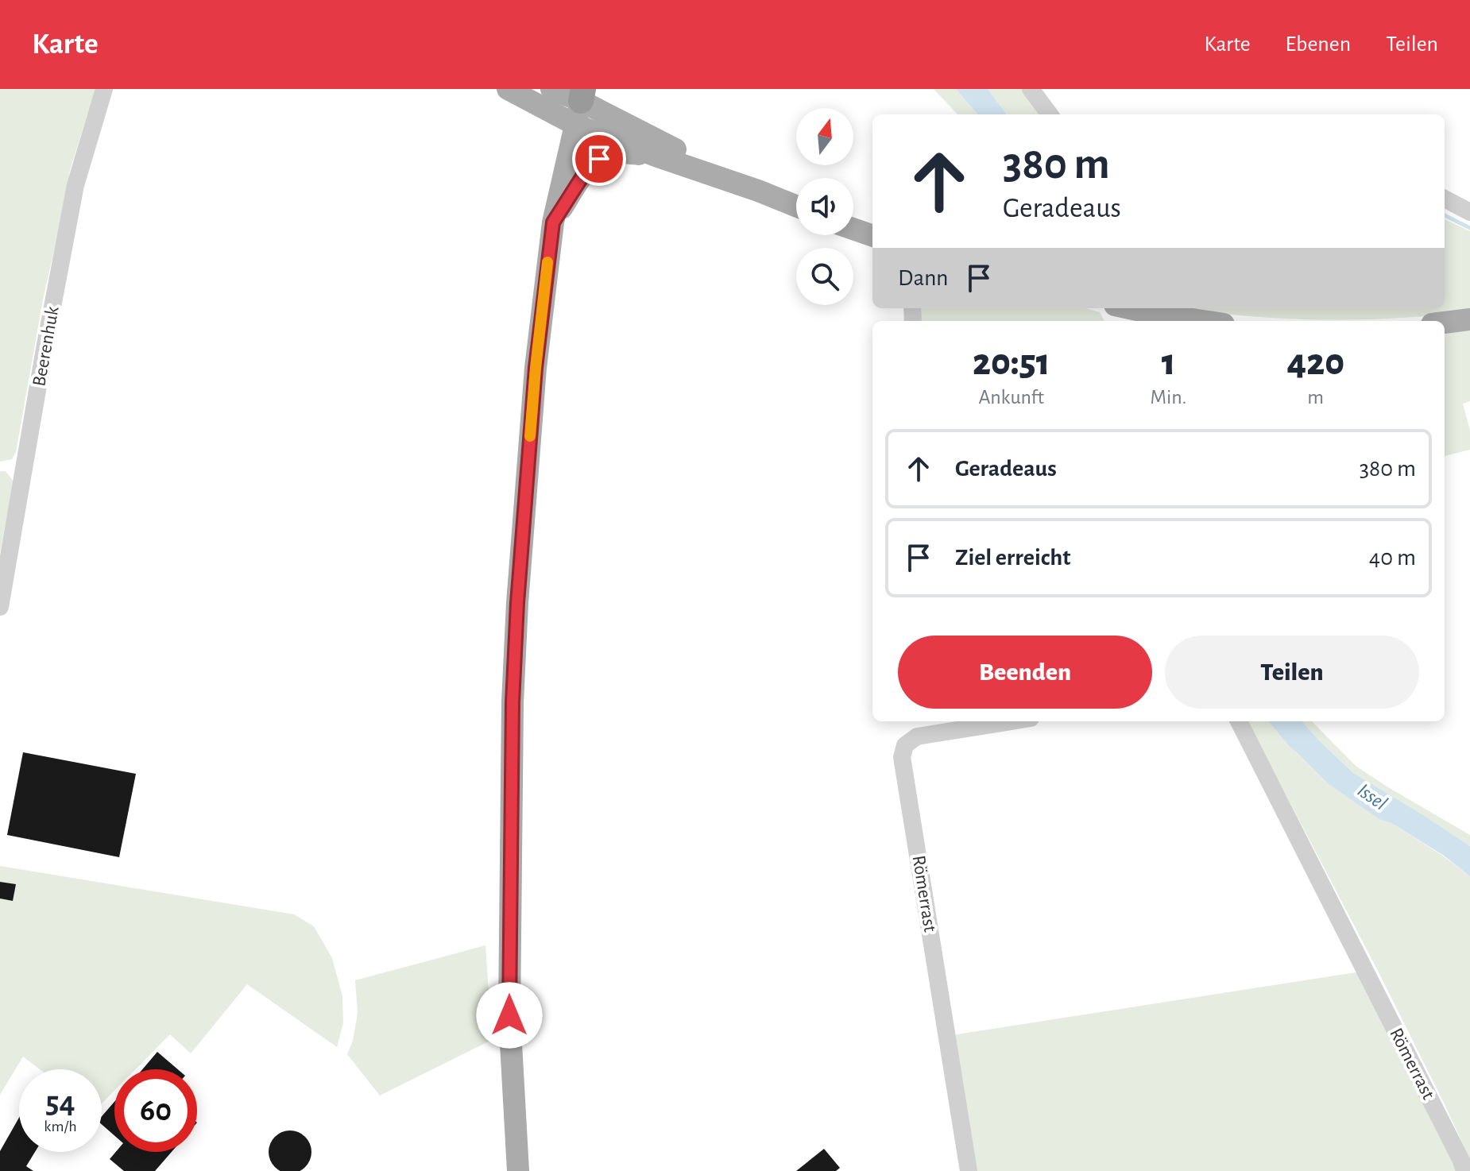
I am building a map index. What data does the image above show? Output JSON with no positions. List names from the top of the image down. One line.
{"streets":{"street":["Beerenhuk","Römerrast"]},"water":["Issel"],"north":"top","page":{"header":"Karte","nav":["Karte","Ebenen","Teilen"],"turn":["380 m","Geradeaus"],"then":"Dann","eta":["20:51","Ankunft","1","Min.","420","m"],"list":[{"name":"Geradeaus","value":"380 m"},{"name":"Ziel erreicht","value":"40 m"}],"buttons":["Beenden","Teilen"],"speed":"54 km/h","limit":"60"}}
